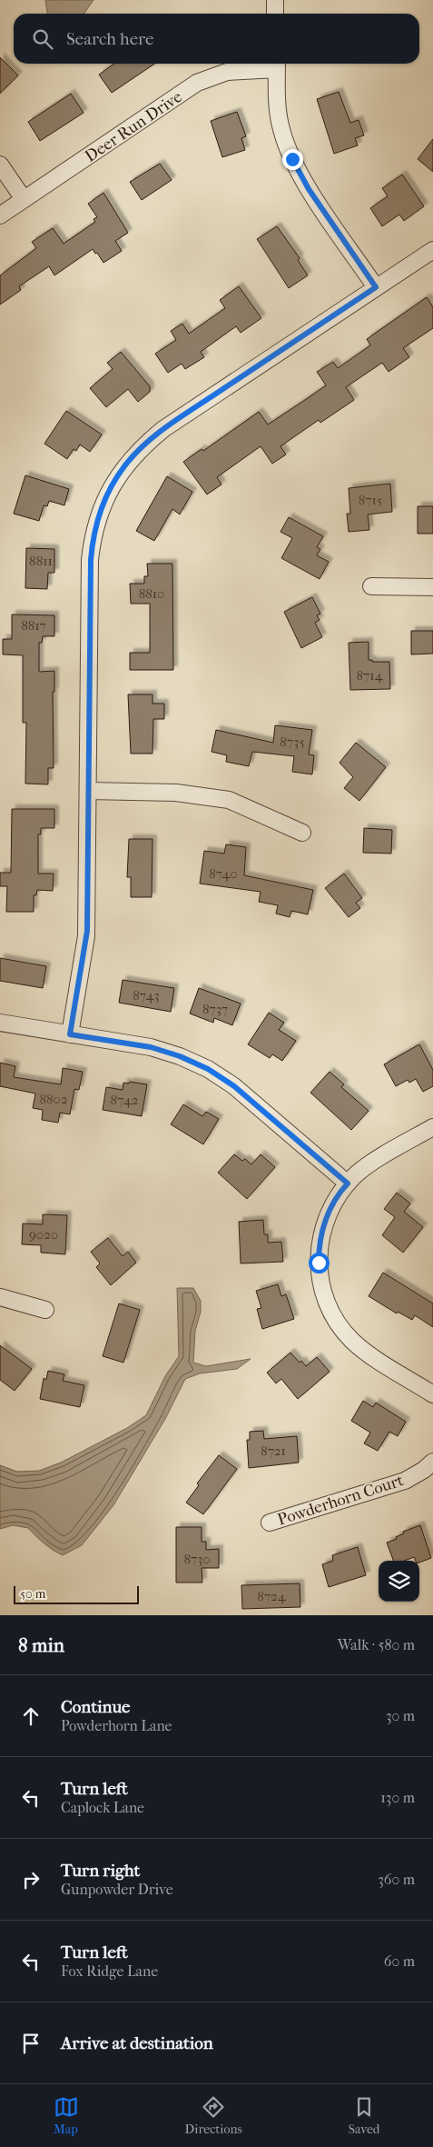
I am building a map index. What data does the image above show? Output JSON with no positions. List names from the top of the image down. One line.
{"streets":{"street":["Deer Run Drive","Powderhorn Court"]},"house_numbers":["8715","8811","8810","8817","8714","8735","8740","8743","8737","8802","8742","9020","8721","8730","8724"],"scale_bar":"50 m","page":{"search":"Search here","scale":"50 m","heading":["8 min","Walk · 580 m"],"list":[["Continue","Powderhorn Lane","30 m"],["Turn left","Caplock Lane","130 m"],["Turn right","Gunpowder Drive","360 m"],["Turn left","Fox Ridge Lane","60 m"],"Arrive at destination"],"nav":["Map","Directions","Saved"]}}
